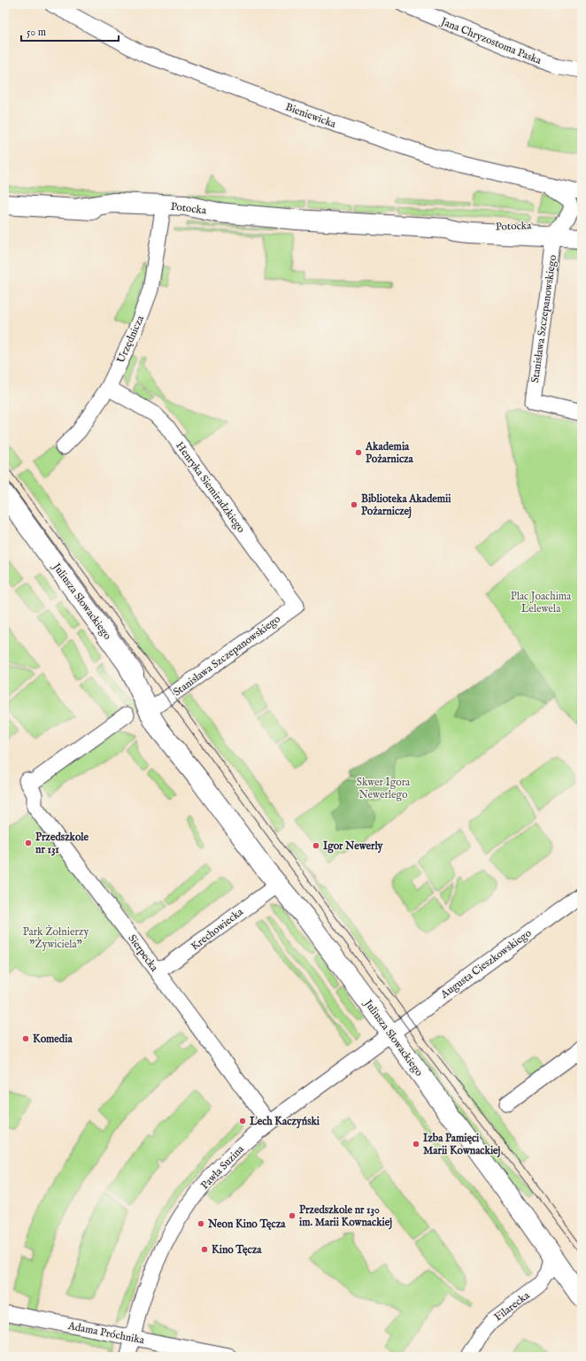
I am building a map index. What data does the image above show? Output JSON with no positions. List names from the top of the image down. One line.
{"streets":{"main road":["Potocka","Juliusza Słowackiego"],"street":["Jana Chryzostoma Paska","Bieniewicka","Stanisława Szczepanowskiego","Urzędnicza","Henryka Siemiradzkiego","Krechowiecka","Sierpecka","Augusta Cieszkowskiego","Pawła Suzina","Filarecka","Adama Próchnika"]},"crossings":[["Potocka","Stanisława Szczepanowskiego"],["Potocka","Urzędnicza"],["Stanisława Szczepanowskiego","Henryka Siemiradzkiego"],["Stanisława Szczepanowskiego","Juliusza Słowackiego"],["Urzędnicza","Henryka Siemiradzkiego"],["Juliusza Słowackiego","Krechowiecka"],["Juliusza Słowackiego","Augusta Cieszkowskiego"],["Juliusza Słowackiego","Pawła Suzina"],["Juliusza Słowackiego","Filarecka"],["Krechowiecka","Sierpecka"],["Sierpecka","Pawła Suzina"],["Augusta Cieszkowskiego","Pawła Suzina"],["Pawła Suzina","Adama Próchnika"]],"parks":["Plac Joachima Lelewela","Skwer Igora Newerlego","Park Żołnierzy \"Żywiciela\""],"places":["Akademia Pożarnicza","Biblioteka Akademii Pożarniczej","Przedszkole nr 131","Igor Newerly","Komedia","Lech Kaczyński","Izba Pamięci Marii Kownackiej","Przedszkole nr 130 im. Marii Kownackiej","Neon Kino Tęcza","Kino Tęcza"],"scale_bar":"50 m"}
